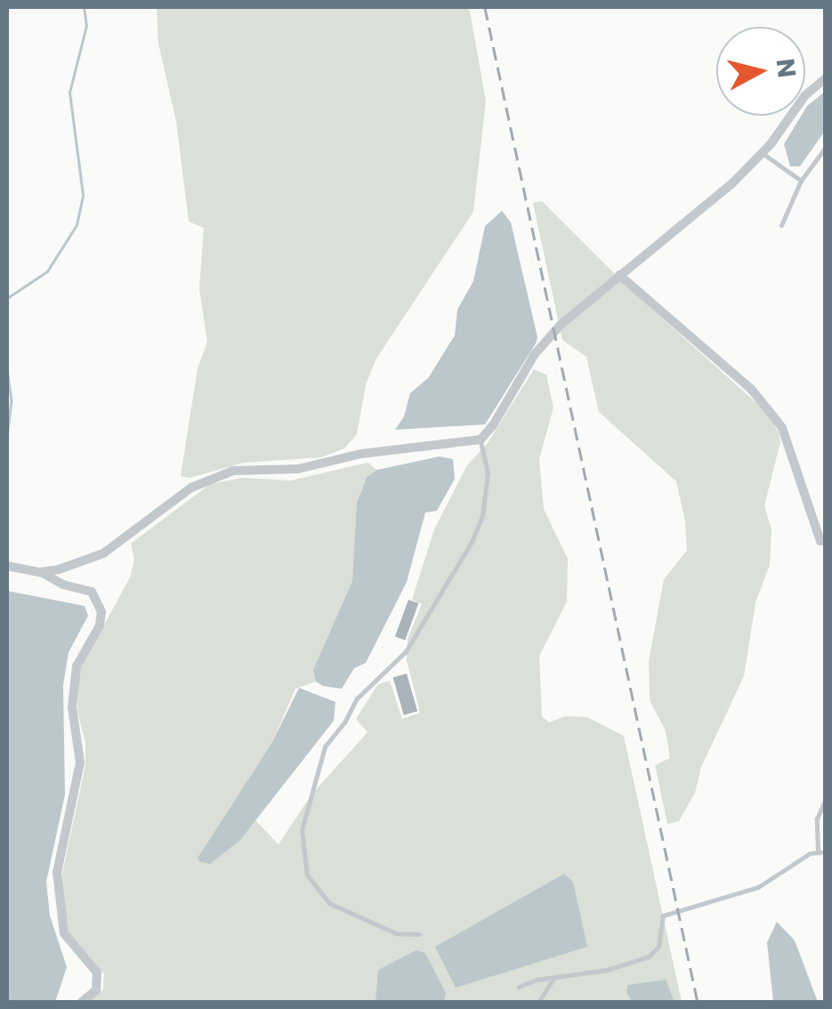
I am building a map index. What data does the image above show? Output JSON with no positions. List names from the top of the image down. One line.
{"north":"right"}
